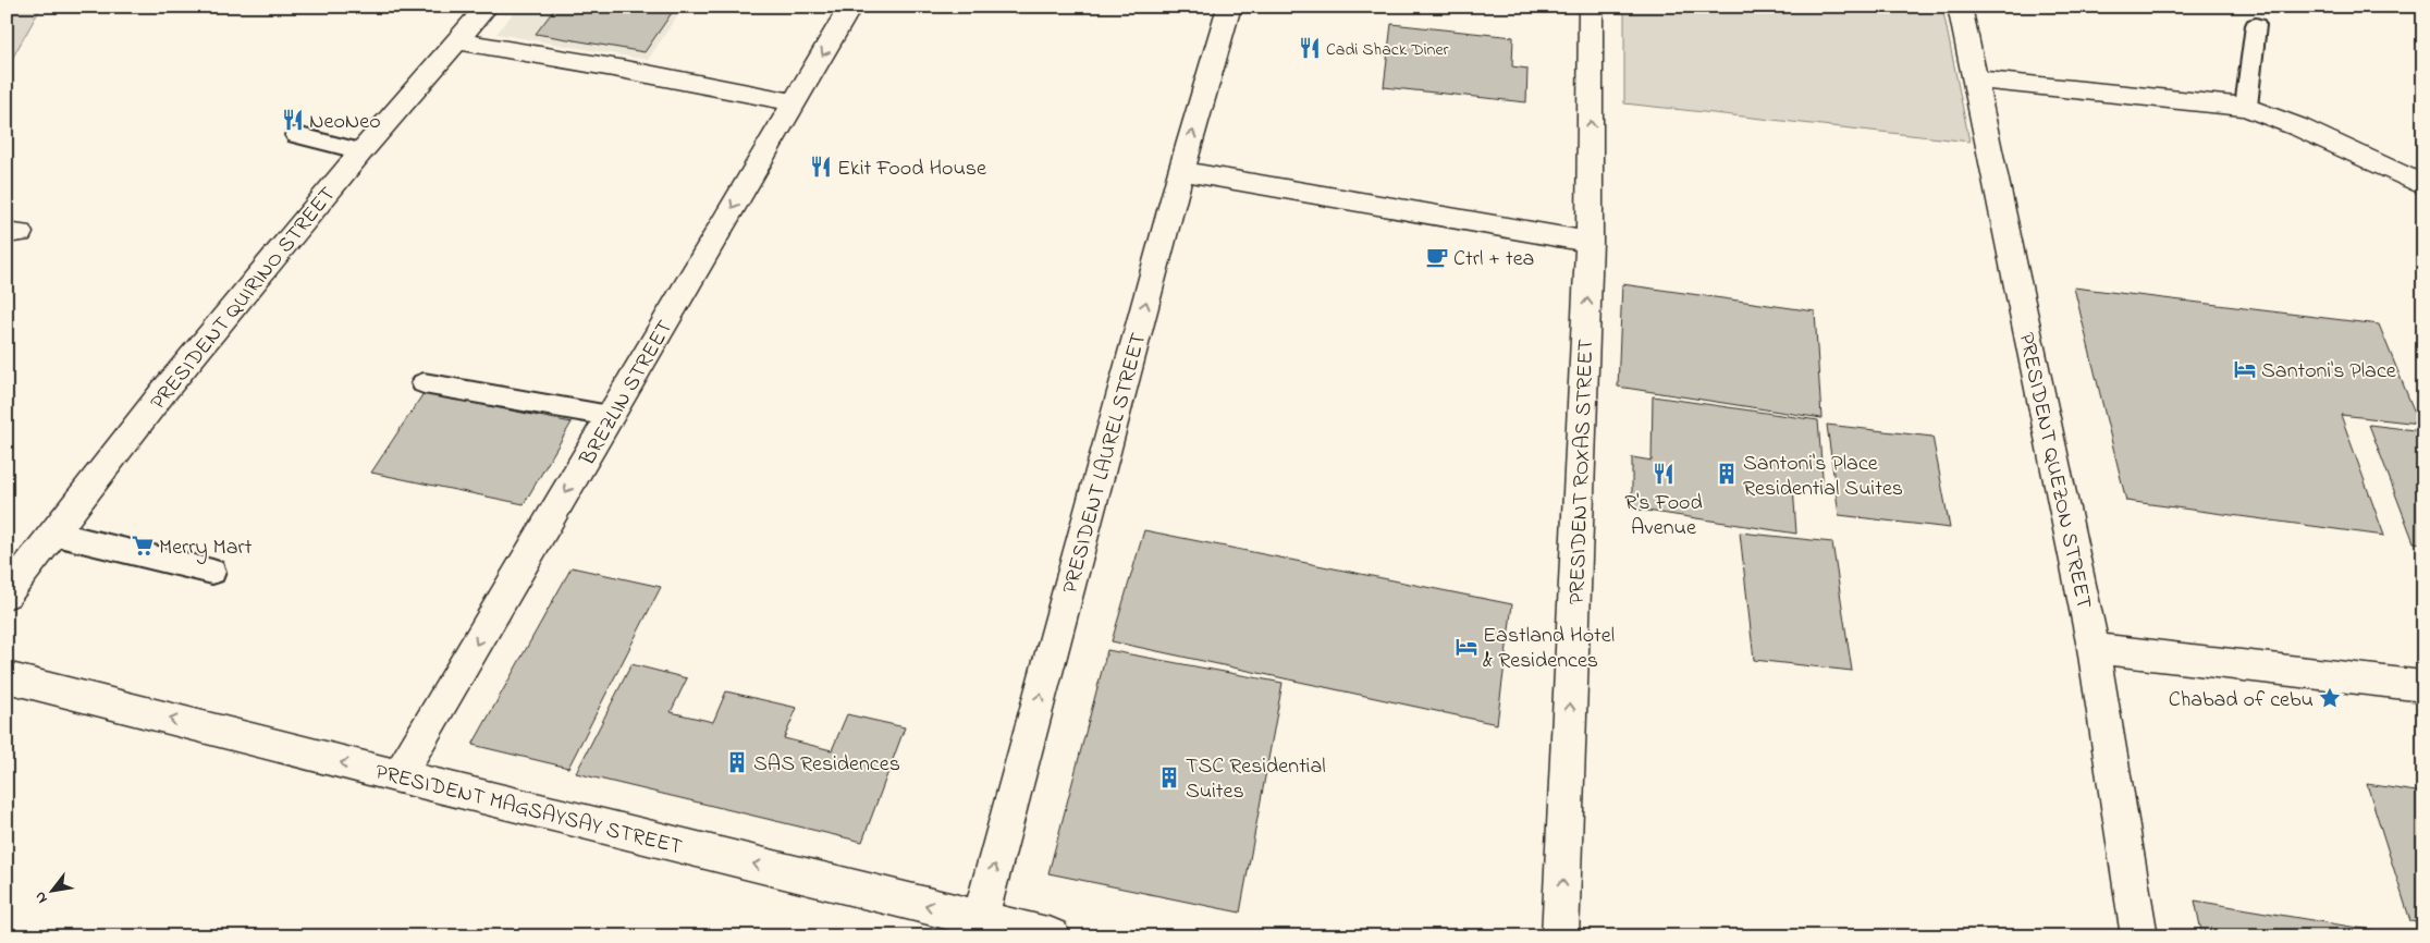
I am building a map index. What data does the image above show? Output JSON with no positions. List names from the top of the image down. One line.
{"streets":{"street":["PRESIDENT QUIRINO STREET","BREZLIN STREET","PRESIDENT LAUREL STREET","PRESIDENT QUEZON STREET","PRESIDENT ROXAS STREET","PRESIDENT MAGSAYSAY STREET"]},"crossings":[["BREZLIN STREET","PRESIDENT MAGSAYSAY STREET"],["PRESIDENT LAUREL STREET","PRESIDENT MAGSAYSAY STREET"]],"one_way":["BREZLIN STREET","PRESIDENT LAUREL STREET","PRESIDENT ROXAS STREET","PRESIDENT MAGSAYSAY STREET"],"places":{"restaurant":["Cadi Shack Diner","NeoNeo","Ekit Food House","R's Food Avenue"],"cafe":["Ctrl + tea"],"hotel":["Santoni's Place","Eastland Hotel & Residences"],"building":["Santoni's Place Residential Suites","SAS Residences","TSC Residential Suites"],"supermarket":["Merry Mart"],"place":["Chabad of cebu"]},"north":"bottom left"}
